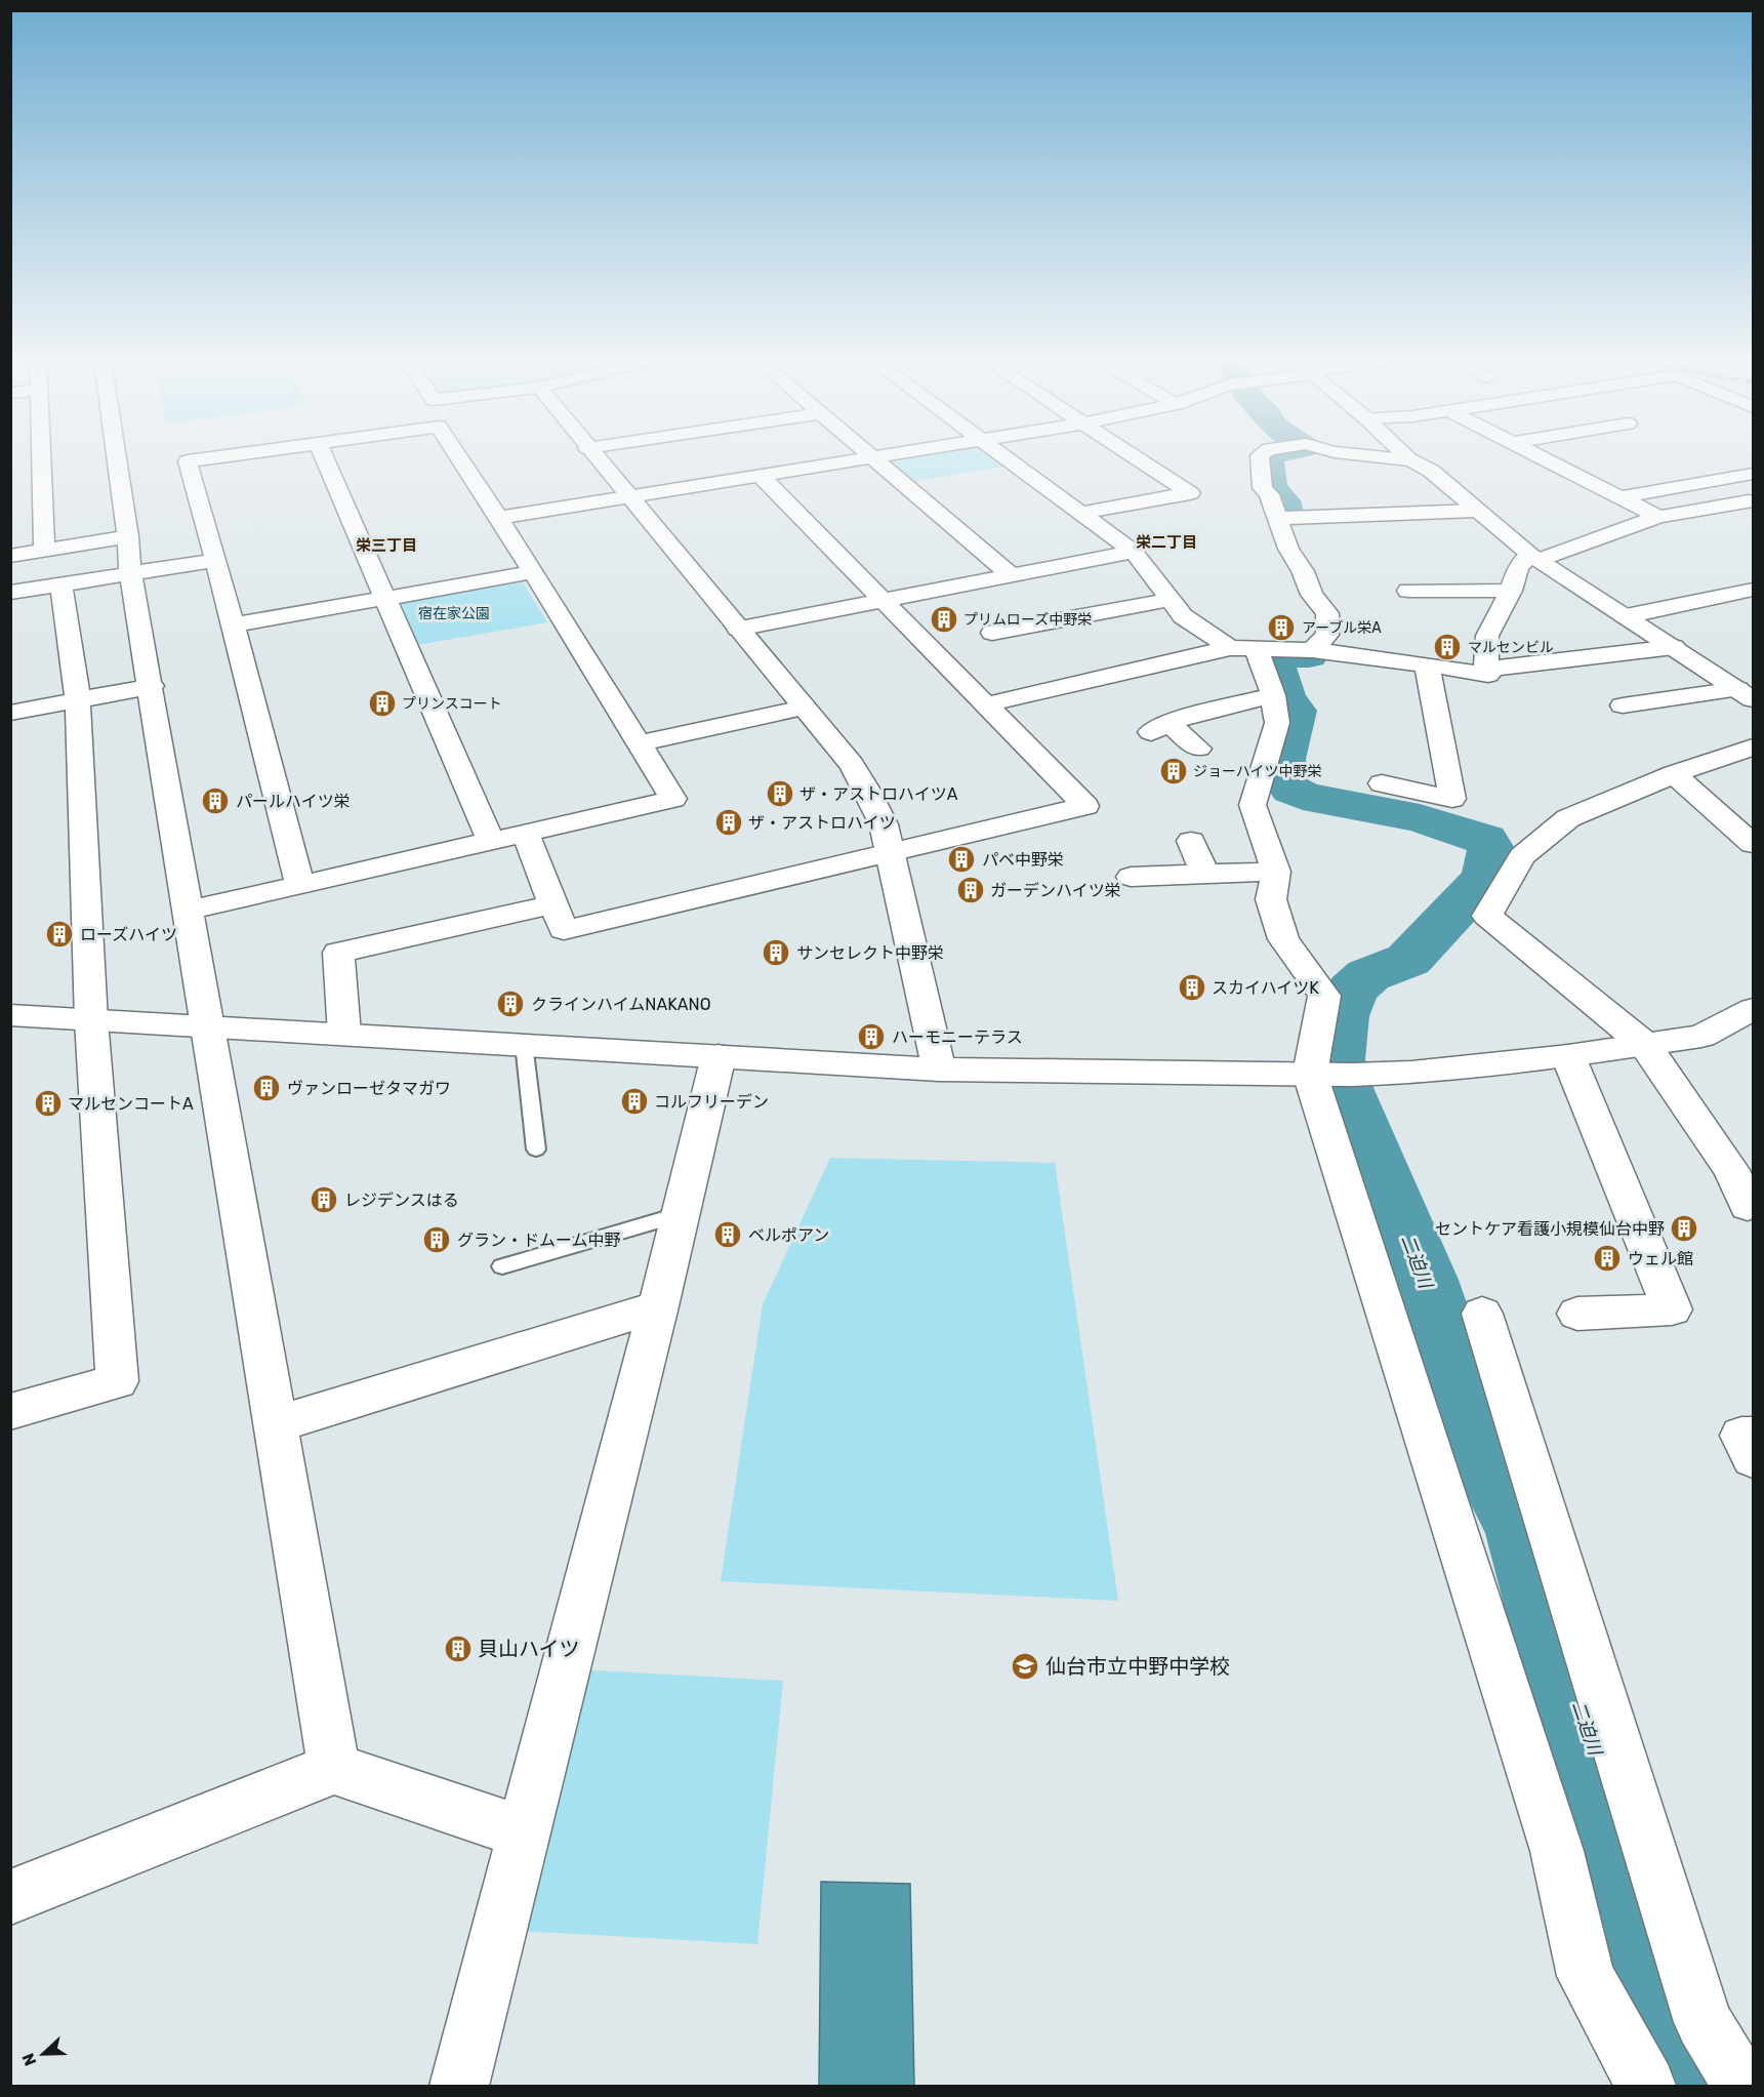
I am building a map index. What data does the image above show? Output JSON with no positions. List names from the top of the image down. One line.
{"districts":["栄二丁目","栄三丁目"],"water":["二迫川"],"parks":["宿在家公園"],"places":{"building":["プリムローズ中野栄","アーブル栄A","マルセンビル","プリンスコート","ジョーハイツ中野栄","ザ・アストロハイツA","パールハイツ栄","ザ・アストロハイツ","パベ中野栄","ガーデンハイツ栄","ローズハイツ","サンセレクト中野栄","スカイハイツK","クラインハイムNAKANO","ハーモニーテラス","ヴァンローゼタマガワ","コルフリーデン","マルセンコートA","レジデンスはる","セントケア看護小規模仙台中野","ベルポアン","グラン・ドムーム中野","ウェル館","貝山ハイツ"],"school or university":["仙台市立中野中学校"]},"north":"left"}
